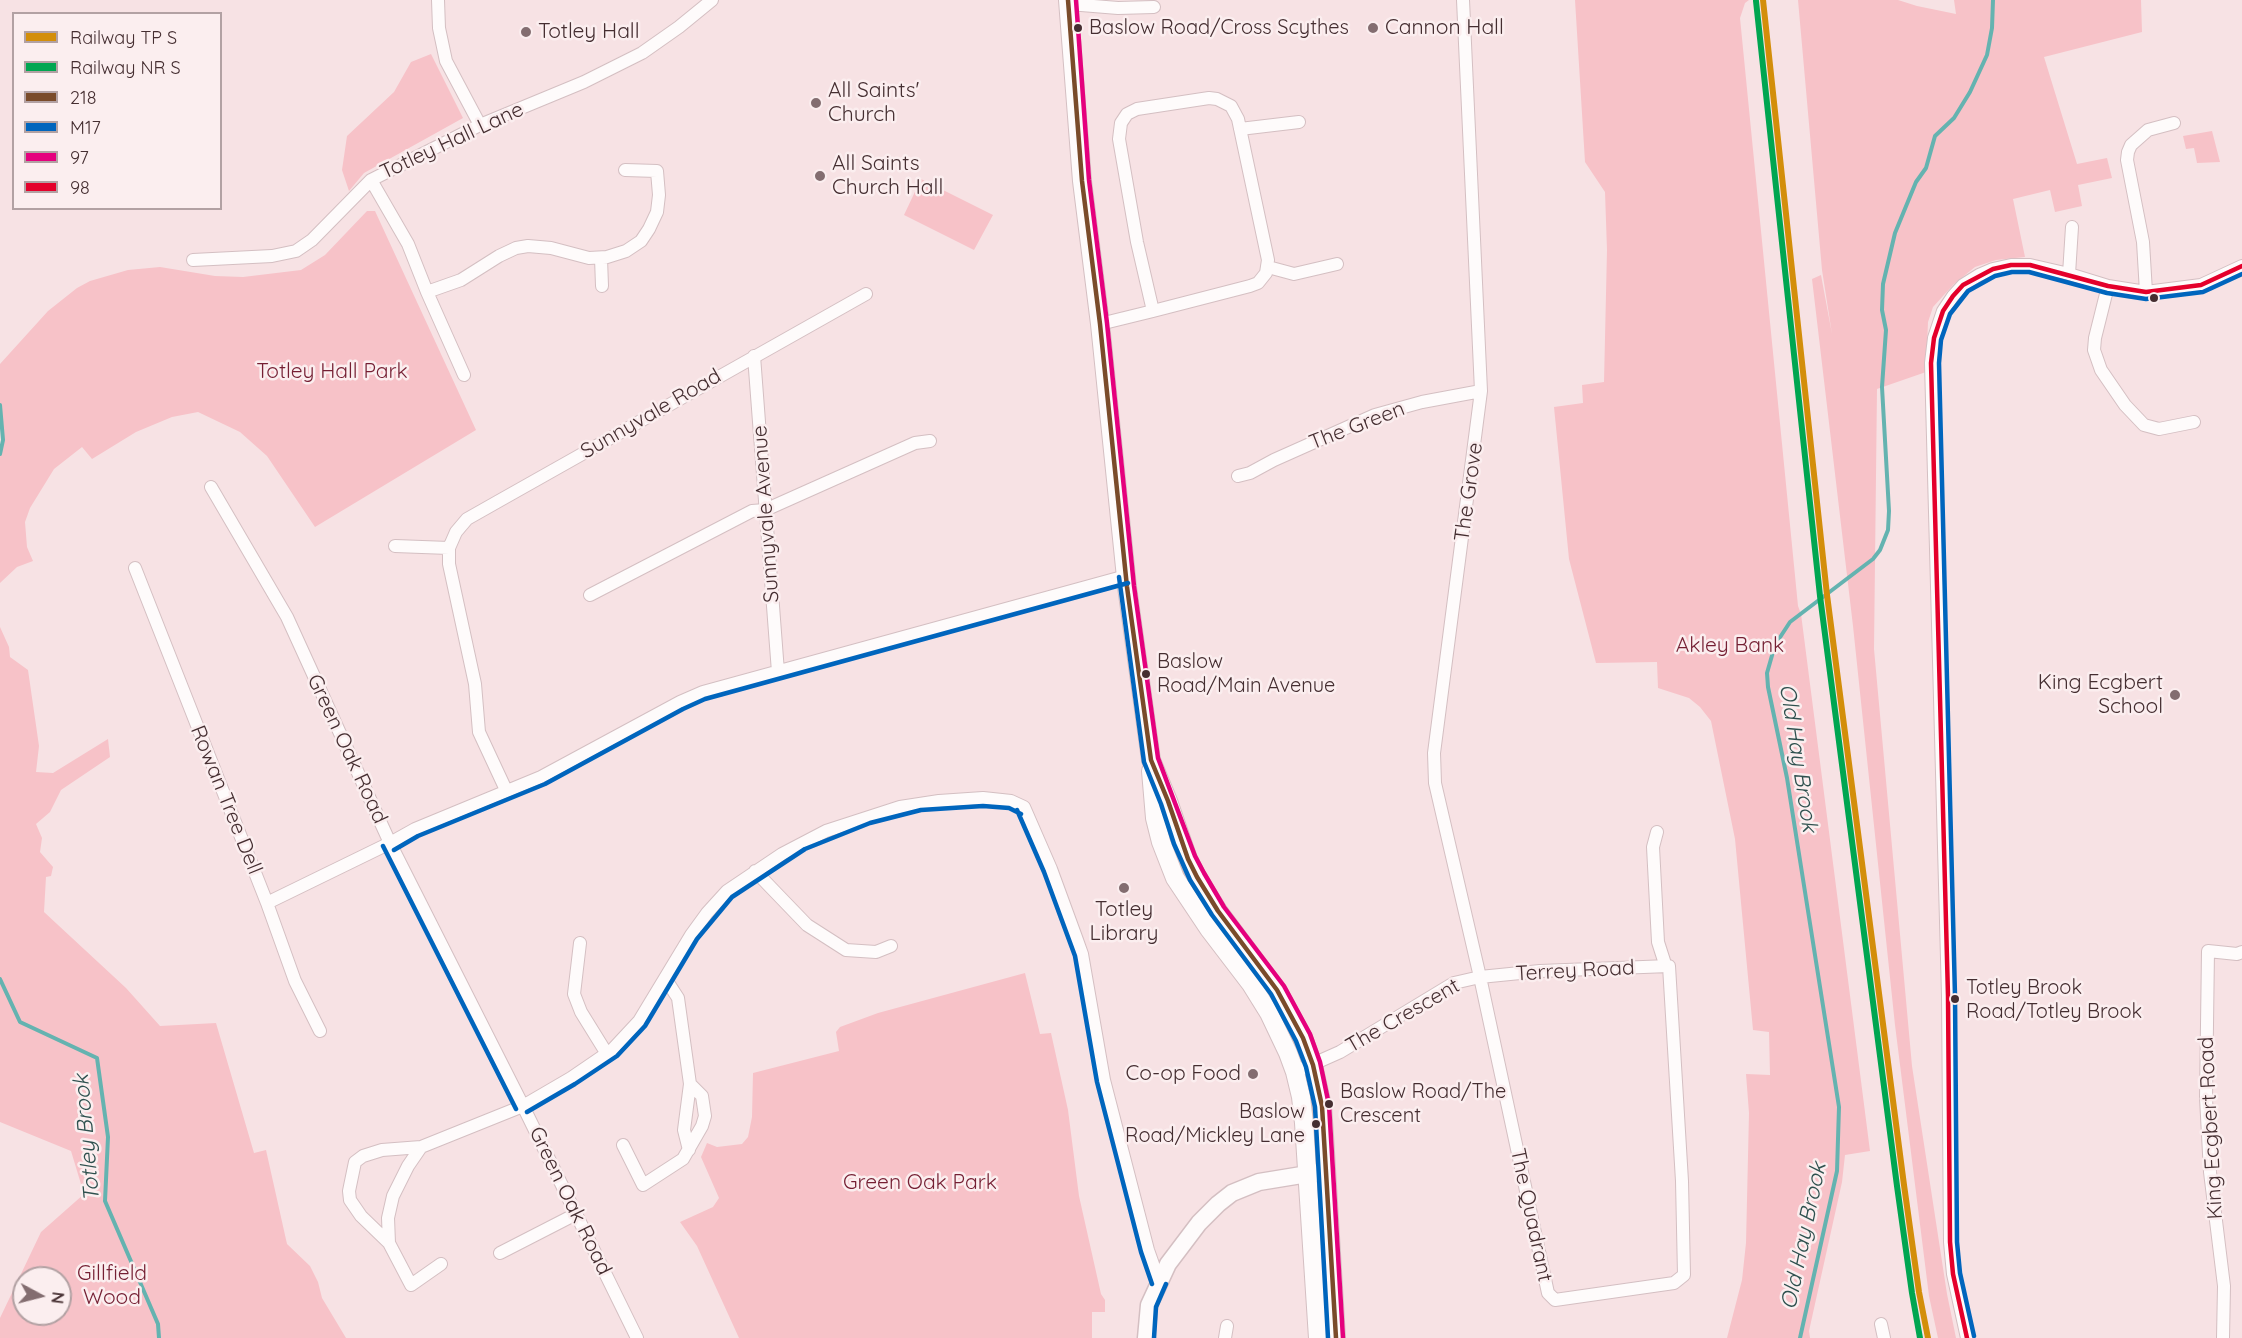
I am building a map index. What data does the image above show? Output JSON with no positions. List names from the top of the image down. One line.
{"streets":{"street":["Totley Hall Lane","Sunnyvale Road","The Green","The Grove","Sunnyvale Avenue","Green Oak Road","Rowan Tree Dell","Terrey Road","The Crescent","King Ecgbert Road","The Quadrant"]},"crossings":[["Sunnyvale Road","Sunnyvale Avenue"],["The Green","The Grove"],["The Grove","Terrey Road"],["The Grove","The Crescent"],["The Grove","The Quadrant"],["Terrey Road","The Crescent"],["Terrey Road","The Quadrant"],["The Crescent","The Quadrant"]],"water":["Old Hay Brook","Totley Brook"],"parks":["Totley Hall Park","Akley Bank","Green Oak Park","Gillfield Wood"],"places":["Baslow Road/Cross Scythes","Cannon Hall","Totley Hall","All Saints' Church","All Saints Church Hall","Baslow Road/Main Avenue","King Ecgbert School","Totley Library","Totley Brook Road/Totley Brook","Co-op Food","Baslow Road/The Crescent","Baslow Road/Mickley Lane"],"lines":["transit line 218","transit line 97","transit line 98","transit line M17"],"legend":["Railway TP S","Railway NR S","218","M17","97","98"],"north":"right"}
